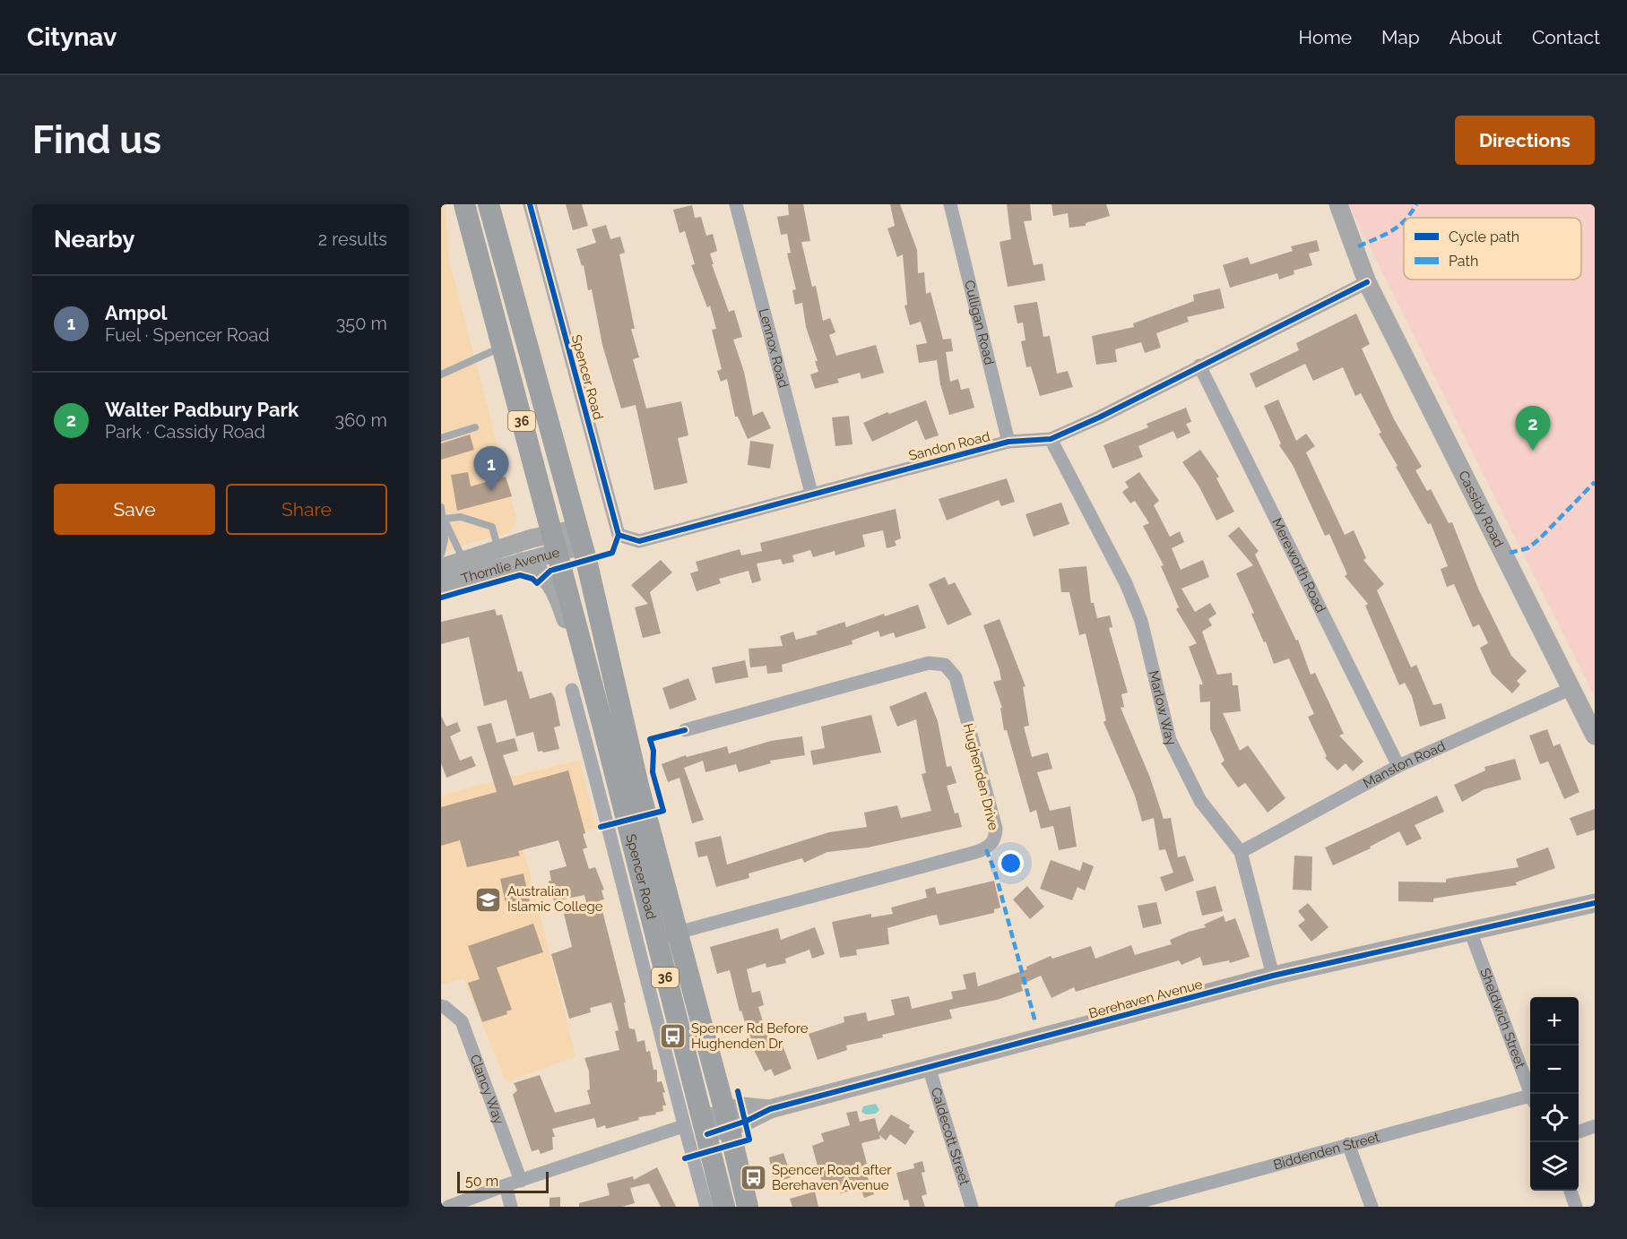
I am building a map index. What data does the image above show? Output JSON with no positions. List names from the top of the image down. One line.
{"streets":{"main road":["Spencer Road","36"],"street":["Culligan Road","Lennox Road","Sandon Road","Cassidy Road","Thornlie Avenue","Mereworth Road","Marlow Way","Manston Road","Hughenden Drive","Berehaven Avenue","Sheldwich Street","Clancy Way","Caldecott Street","Biddenden Street"]},"crossings":[["Culligan Road","Sandon Road"],["Lennox Road","Sandon Road"],["Spencer Road","Sandon Road"],["Spencer Road","Thornlie Avenue"],["Spencer Road","Hughenden Drive"],["Spencer Road","Berehaven Avenue"],["Sandon Road","Cassidy Road"],["Sandon Road","Mereworth Road"],["Sandon Road","Marlow Way"],["Cassidy Road","Manston Road"],["Mereworth Road","Manston Road"],["Marlow Way","Manston Road"],["Marlow Way","Berehaven Avenue"],["Berehaven Avenue","Sheldwich Street"],["Berehaven Avenue","Caldecott Street"]],"places":{"school or university":["Australian Islamic College"],"bus stop":["Spencer Rd Before Hughenden Dr","Spencer Road after Berehaven Avenue"]},"legend":["Cycle path","Path"],"scale_bar":"50 m","page":{"header":"Citynav","nav":["Home","Map","About","Contact"],"buttons":["Directions",["Save","Share"]],"title":"Find us","heading":["Nearby","2 results"],"list":[{"mark":"1","name":"Ampol","note":"Fuel · Spencer Road","value":"350 m"},{"mark":"2","name":"Walter Padbury Park","note":"Park · Cassidy Road","value":"360 m"}],"pins":["2","1"],"map_buttons":["+","−"],"scale":"50 m"}}
